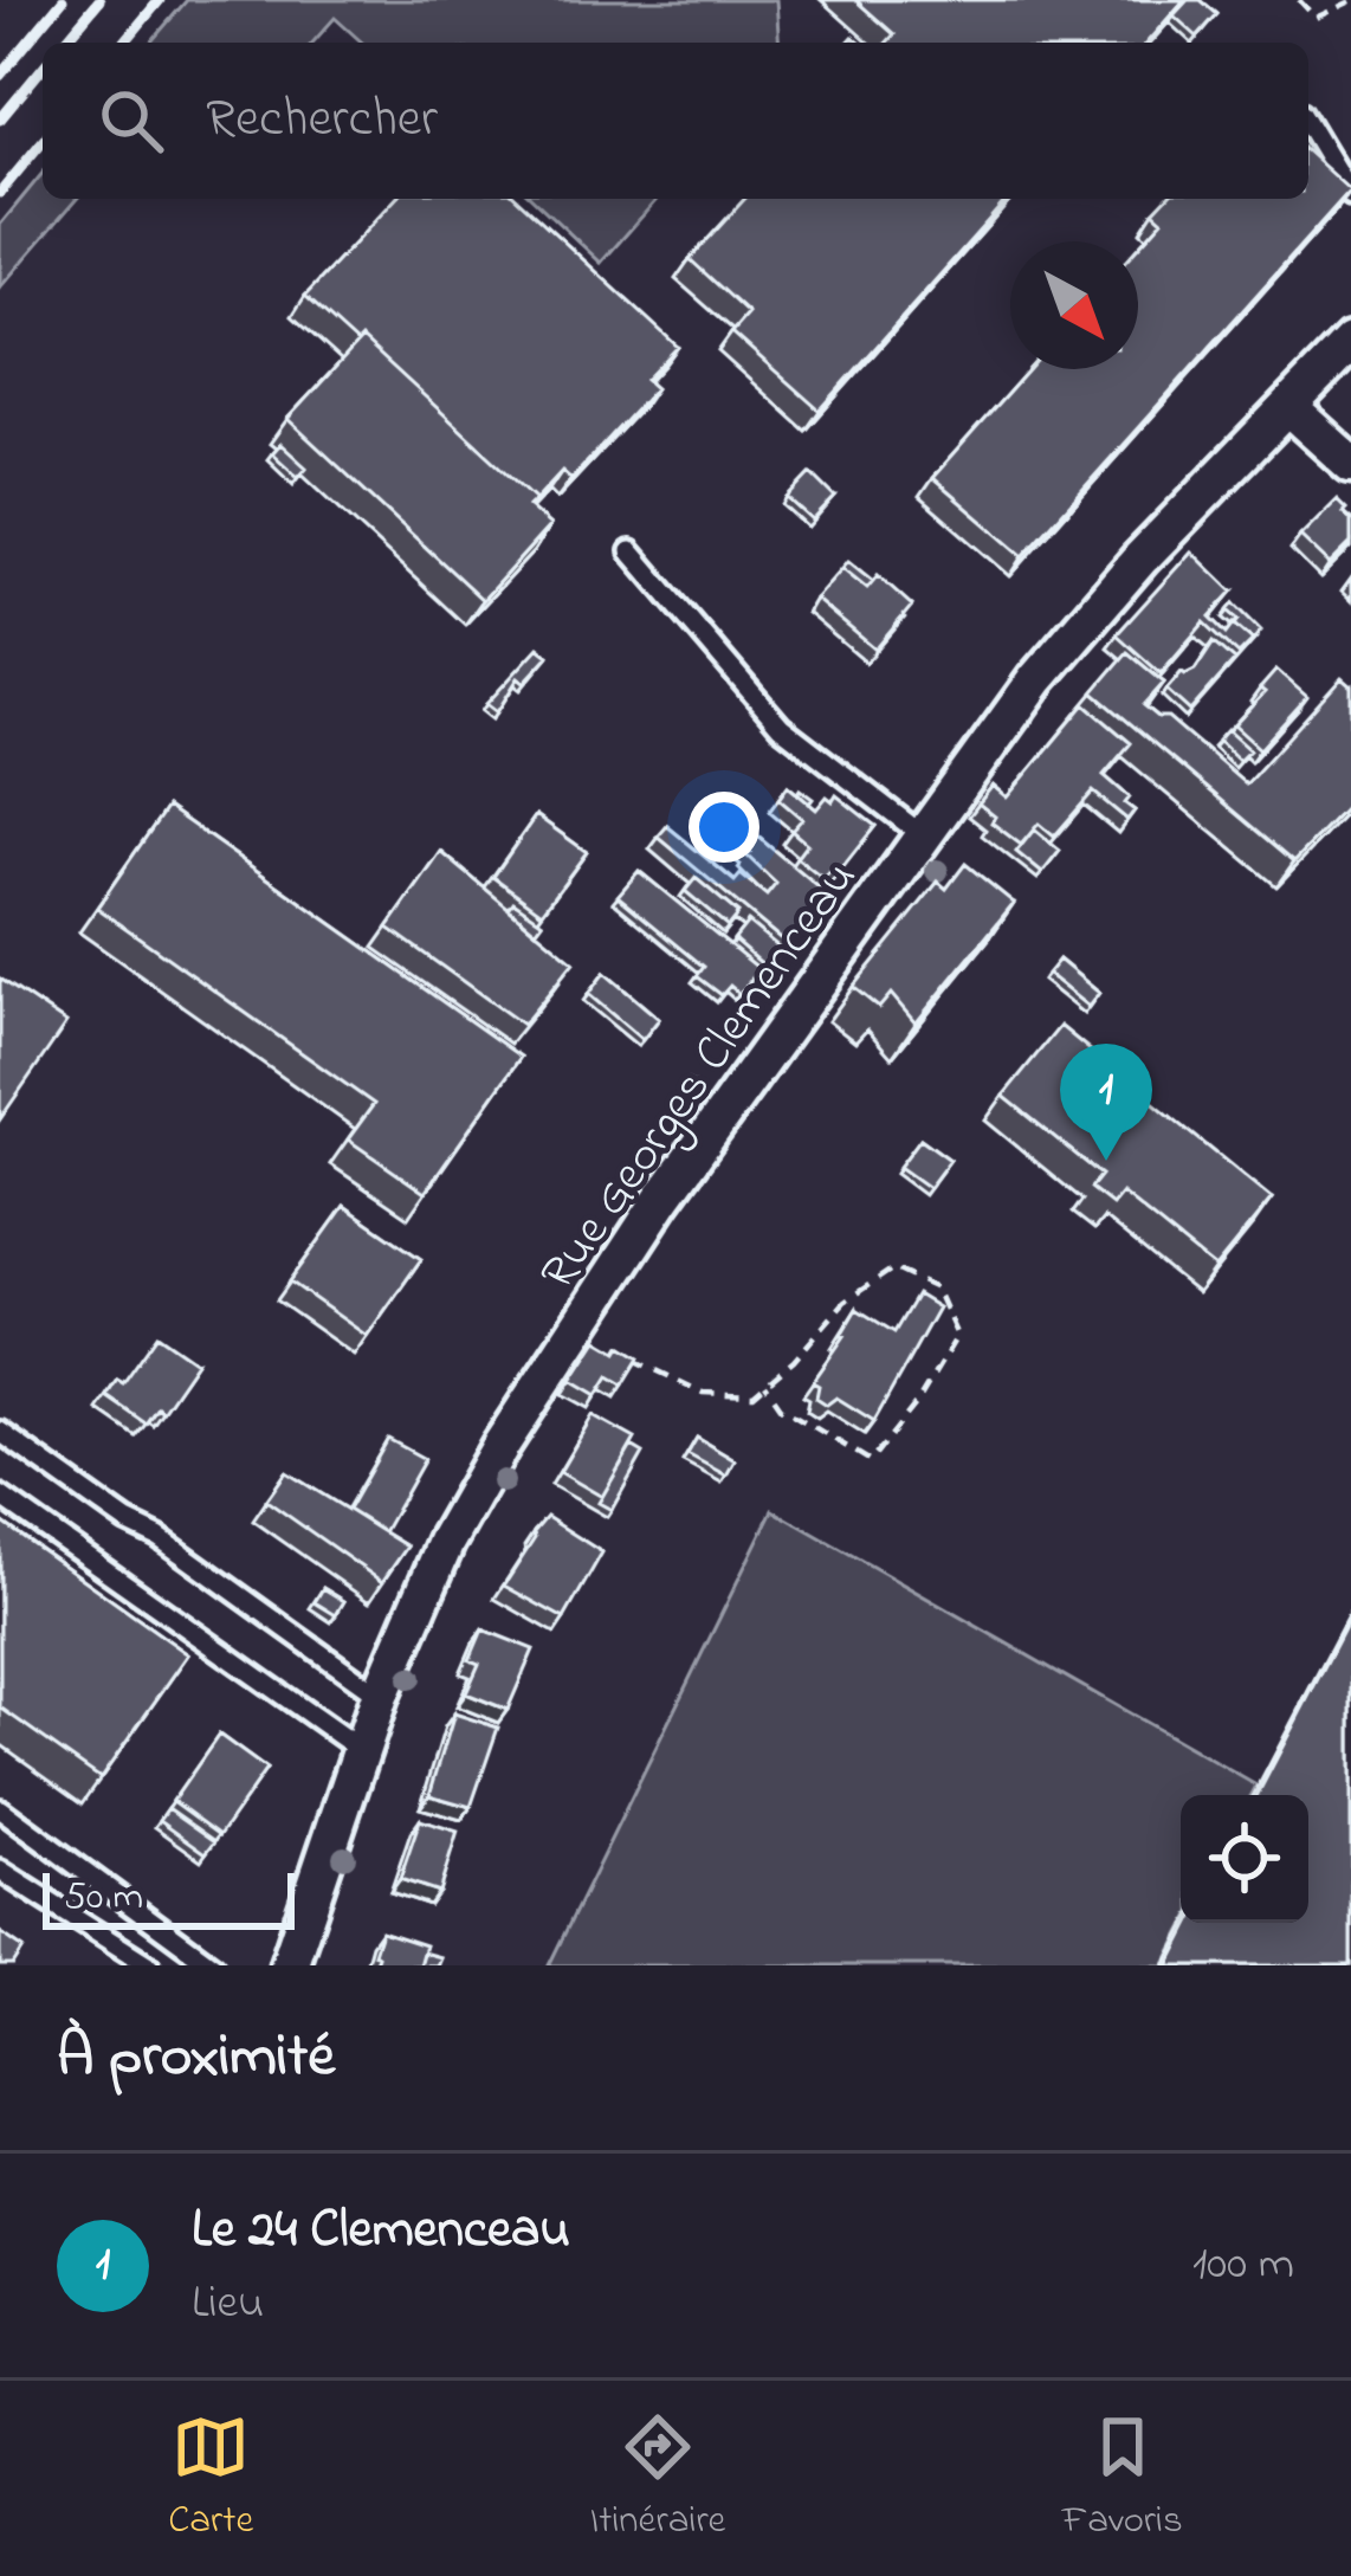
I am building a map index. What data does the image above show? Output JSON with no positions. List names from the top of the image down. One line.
{"streets":{"street":["Rue Georges Clemenceau"]},"scale_bar":"50 m","north":"bottom right","page":{"search":"Rechercher","pins":"1","scale":"50 m","heading":"À proximité","list":[{"mark":"1","name":"Le 24 Clemenceau","note":"Lieu","value":"100 m"}],"nav":["Carte","Itinéraire","Favoris"]}}
